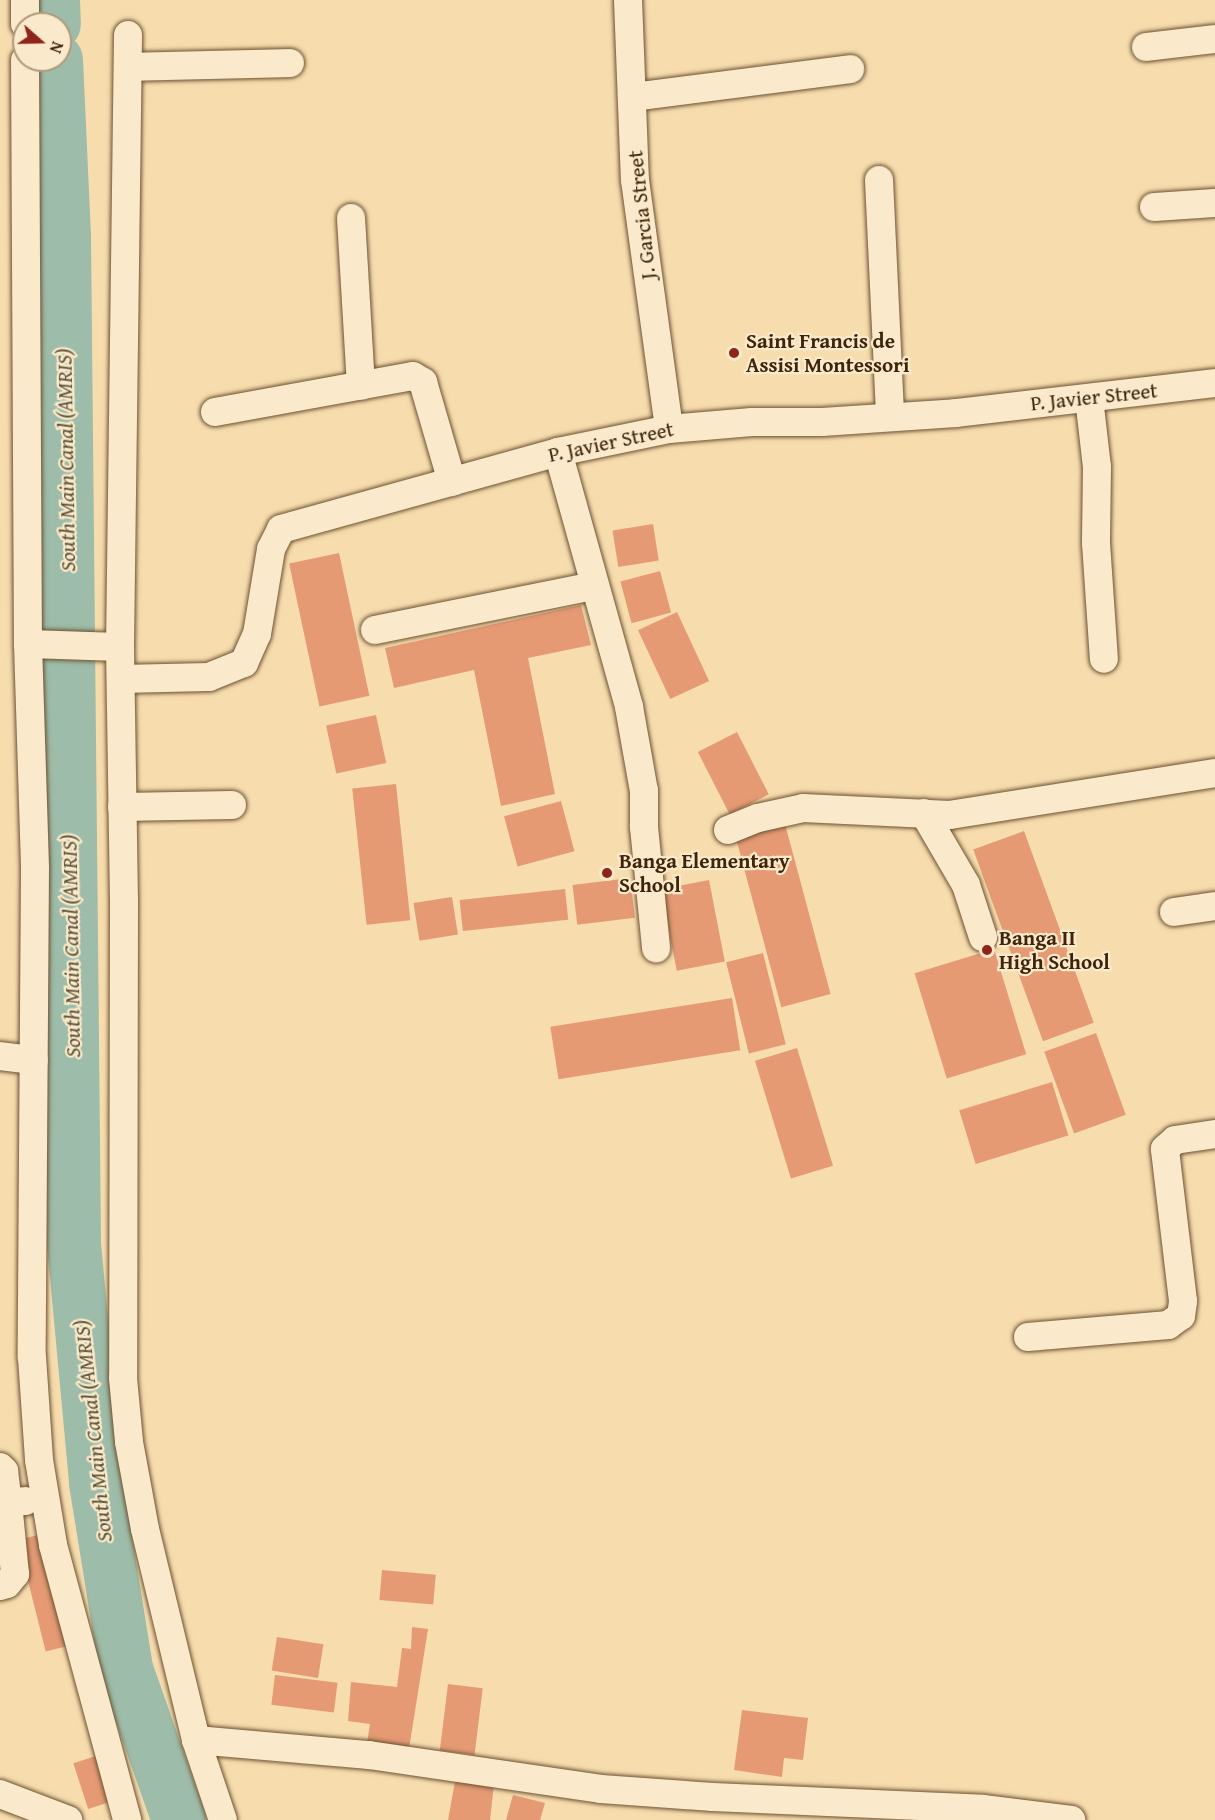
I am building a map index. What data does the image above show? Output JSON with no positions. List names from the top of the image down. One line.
{"streets":{"street":["J. Garcia Street","P. Javier Street"]},"crossings":[["J. Garcia Street","P. Javier Street"]],"water":["South Main Canal (AMRIS)"],"places":["Saint Francis de Assisi Montessori","Banga Elementary School","Banga Ⅱ High School"],"north":"right"}
